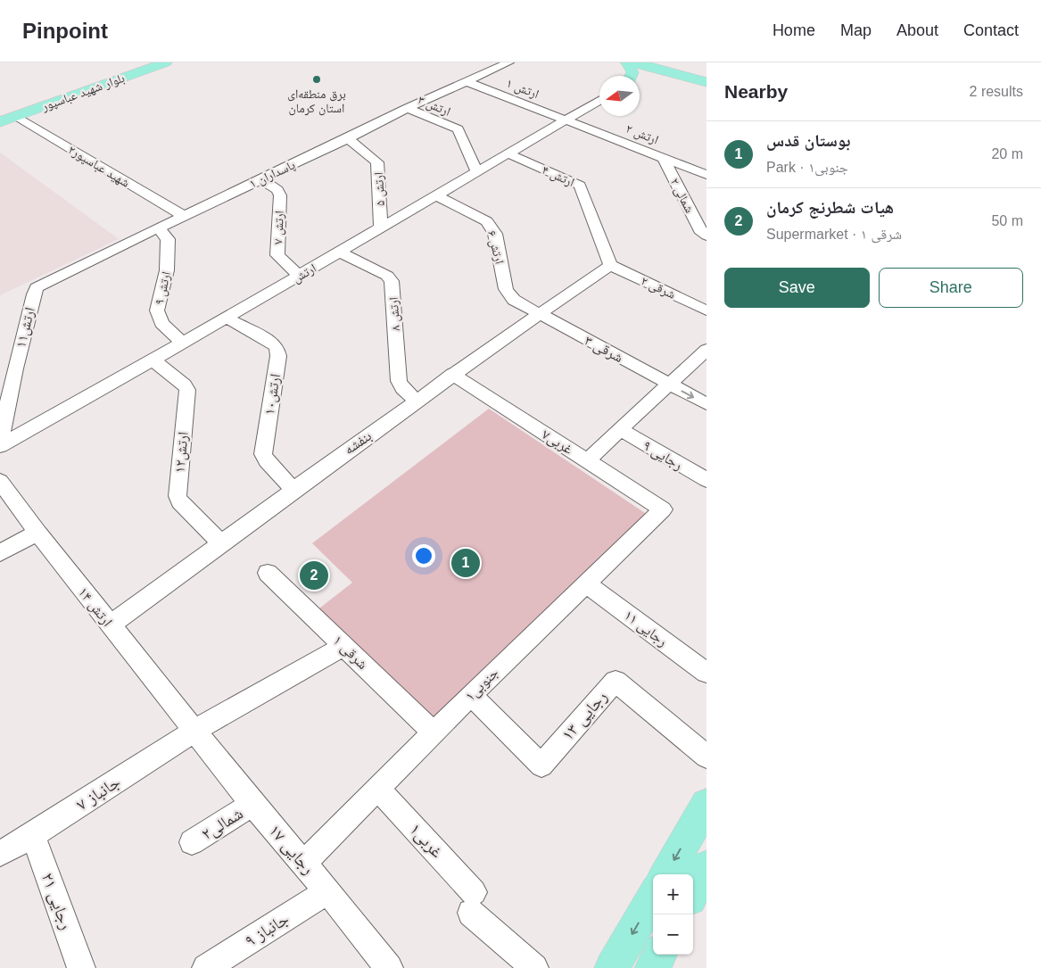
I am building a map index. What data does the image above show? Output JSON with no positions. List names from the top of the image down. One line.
{"streets":{"main road":["بلوار شهید عباسپور"],"street":["ارتش ۱","ارتش ۳","ارتش ۲","شهید عباسپور۲","پاسداران ۱","ارتش ۴","ارتش ۵","شمالی ۲","ارتش ۷","ارتش ۶","ارتش","شرقی ۲","ارتش ۹","ارتش ۸","ارتش۱۱","شرقی ۳","ارتش۱۰","غربی۷","بنفشه","ارتش۱۲","رجایی ۹","ارتش ۱۴","رجایی ۱۱","شرقی ۱","جنوبی۱","رجایی ۱۳","جانباز ۷","شمالی۲","غربی۱","رجایی ۱۷","رجایی ۲۱","جانباز ۹"]},"crossings":[["ارتش ۱","ارتش ۲"],["ارتش ۱","پاسداران ۱"],["ارتش ۱","ارتش"],["بلوار شهید عباسپور","شهید عباسپور۲"],["ارتش ۳","پاسداران ۱"],["ارتش ۳","ارتش"],["ارتش ۲","شمالی ۲"],["ارتش ۲","ارتش"],["شهید عباسپور۲","پاسداران ۱"],["پاسداران ۱","ارتش ۵"],["پاسداران ۱","ارتش ۷"],["پاسداران ۱","ارتش ۹"],["پاسداران ۱","ارتش۱۱"],["ارتش ۴","ارتش"],["ارتش ۴","شرقی ۲"],["ارتش ۴","بنفشه"],["ارتش ۵","ارتش"],["ارتش ۷","ارتش"],["ارتش ۶","ارتش"],["ارتش ۶","شرقی ۳"],["ارتش ۶","بنفشه"],["ارتش","ارتش ۹"],["ارتش","ارتش ۸"],["ارتش","ارتش۱۰"],["ارتش","ارتش۱۲"],["شرقی ۲","بنفشه"],["ارتش ۸","بنفشه"],["شرقی ۳","بنفشه"],["ارتش۱۰","بنفشه"],["غربی۷","بنفشه"],["غربی۷","جنوبی۱"],["بنفشه","ارتش۱۲"],["بنفشه","ارتش ۱۴"],["ارتش ۱۴","جانباز ۷"],["ارتش ۱۴","رجایی ۱۷"],["رجایی ۱۱","جنوبی۱"],["شرقی ۱","جنوبی۱"],["شرقی ۱","جانباز ۷"],["جنوبی۱","رجایی ۱۳"],["جنوبی۱","غربی۱"],["جنوبی۱","رجایی ۱۷"],["جانباز ۷","رجایی ۱۷"],["جانباز ۷","رجایی ۲۱"],["شمالی۲","رجایی ۱۷"],["رجایی ۱۷","جانباز ۹"]],"places":["برق منطقه‌ای استان کرمان"],"north":"left","page":{"header":"Pinpoint","nav":["Home","Map","About","Contact"],"heading":["Nearby","2 results"],"list":[{"mark":"1","name":"بوستان قدس","note":"Park · جنوبی۱","value":"20 m"},{"mark":"2","name":"هیات شطرنج کرمان","note":"Supermarket · شرقی ۱","value":"50 m"}],"buttons":["Save","Share"],"pins":["1","2"],"map_buttons":["+","−"]}}
